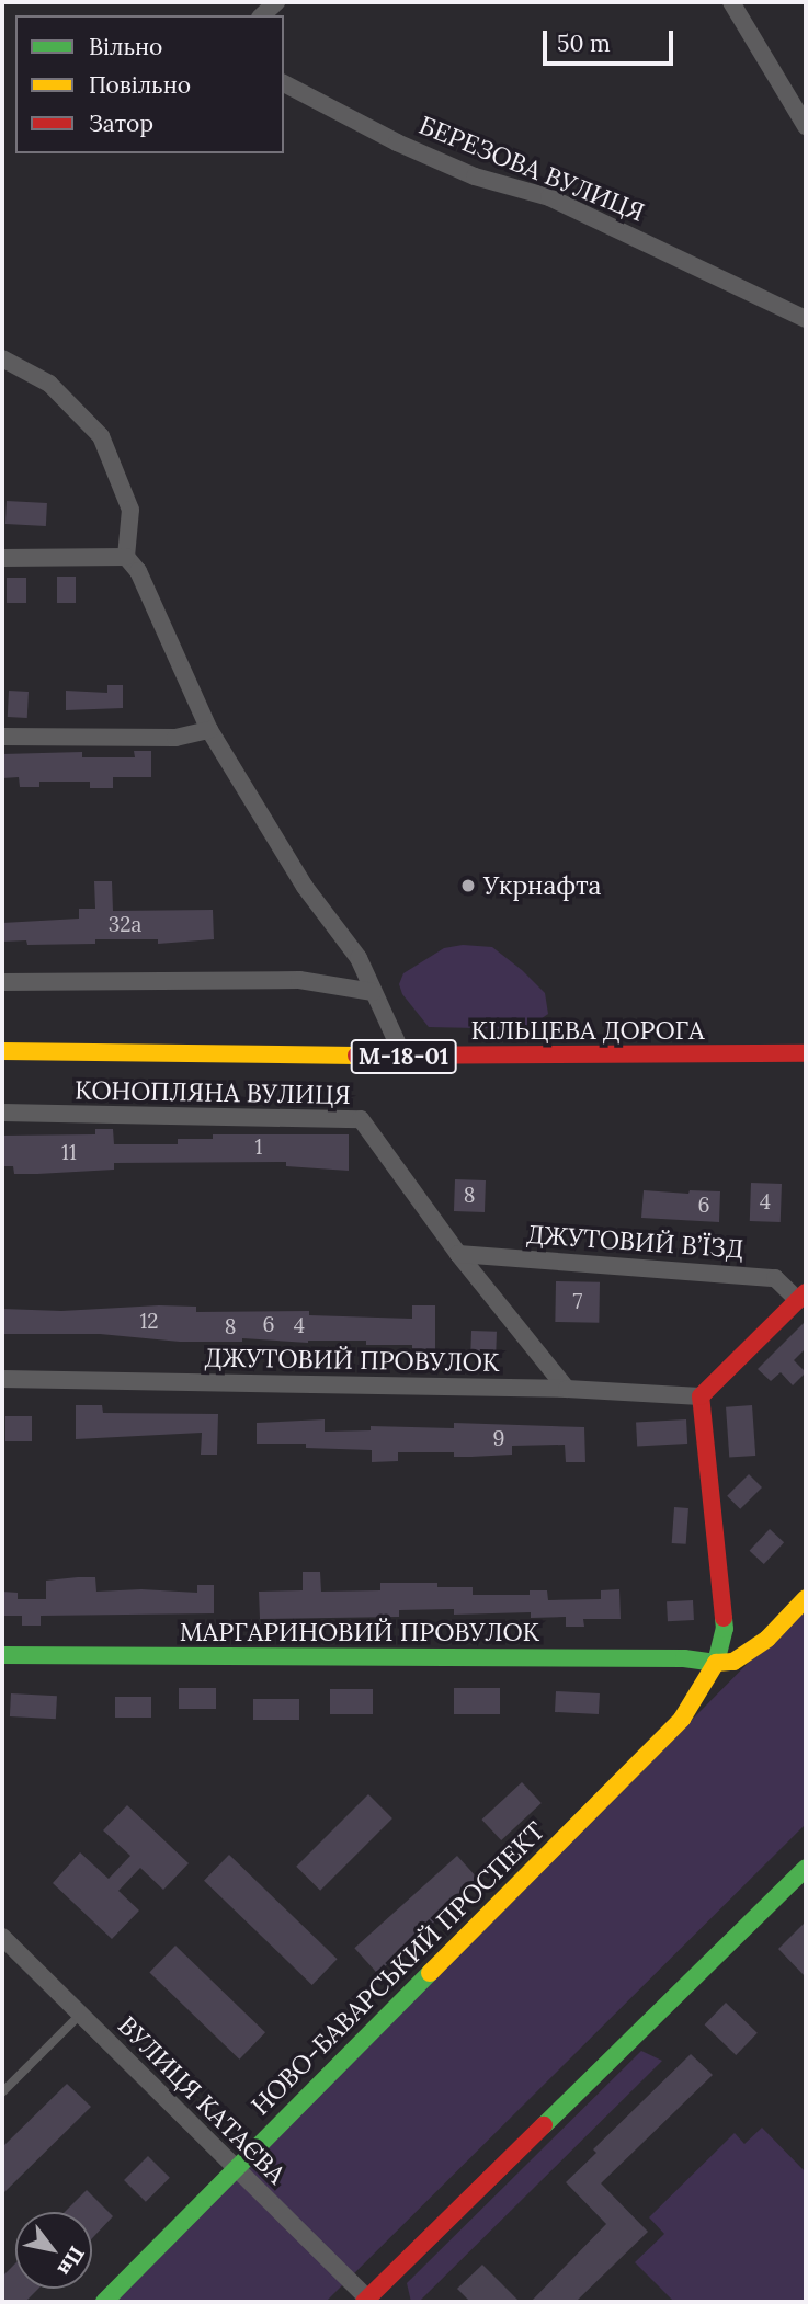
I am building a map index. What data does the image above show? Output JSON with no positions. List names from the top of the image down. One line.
{"streets":{"main road":["КІЛЬЦЕВА ДОРОГА","М-18-01","МАРГАРИНОВИЙ ПРОВУЛОК","НОВО-БАВАРСЬКИЙ ПРОСПЕКТ"],"street":["БЕРЕЗОВА ВУЛИЦЯ","КОНОПЛЯНА ВУЛИЦЯ","ДЖУТОВИЙ В’ЇЗД","ДЖУТОВИЙ ПРОВУЛОК","ВУЛИЦЯ КАТАЄВА"]},"crossings":[["КОНОПЛЯНА ВУЛИЦЯ","ДЖУТОВИЙ В’ЇЗД"],["КОНОПЛЯНА ВУЛИЦЯ","ДЖУТОВИЙ ПРОВУЛОК"],["ДЖУТОВИЙ ПРОВУЛОК","НОВО-БАВАРСЬКИЙ ПРОСПЕКТ"],["МАРГАРИНОВИЙ ПРОВУЛОК","НОВО-БАВАРСЬКИЙ ПРОСПЕКТ"],["НОВО-БАВАРСЬКИЙ ПРОСПЕКТ","ВУЛИЦЯ КАТАЄВА"]],"places":["Укрнафта"],"house_numbers":["32а","1","11","8","4","6","7","12","6","4","8","9"],"legend":["Вільно","Повільно","Затор"],"scale_bar":"50 m","north":"bottom right"}
